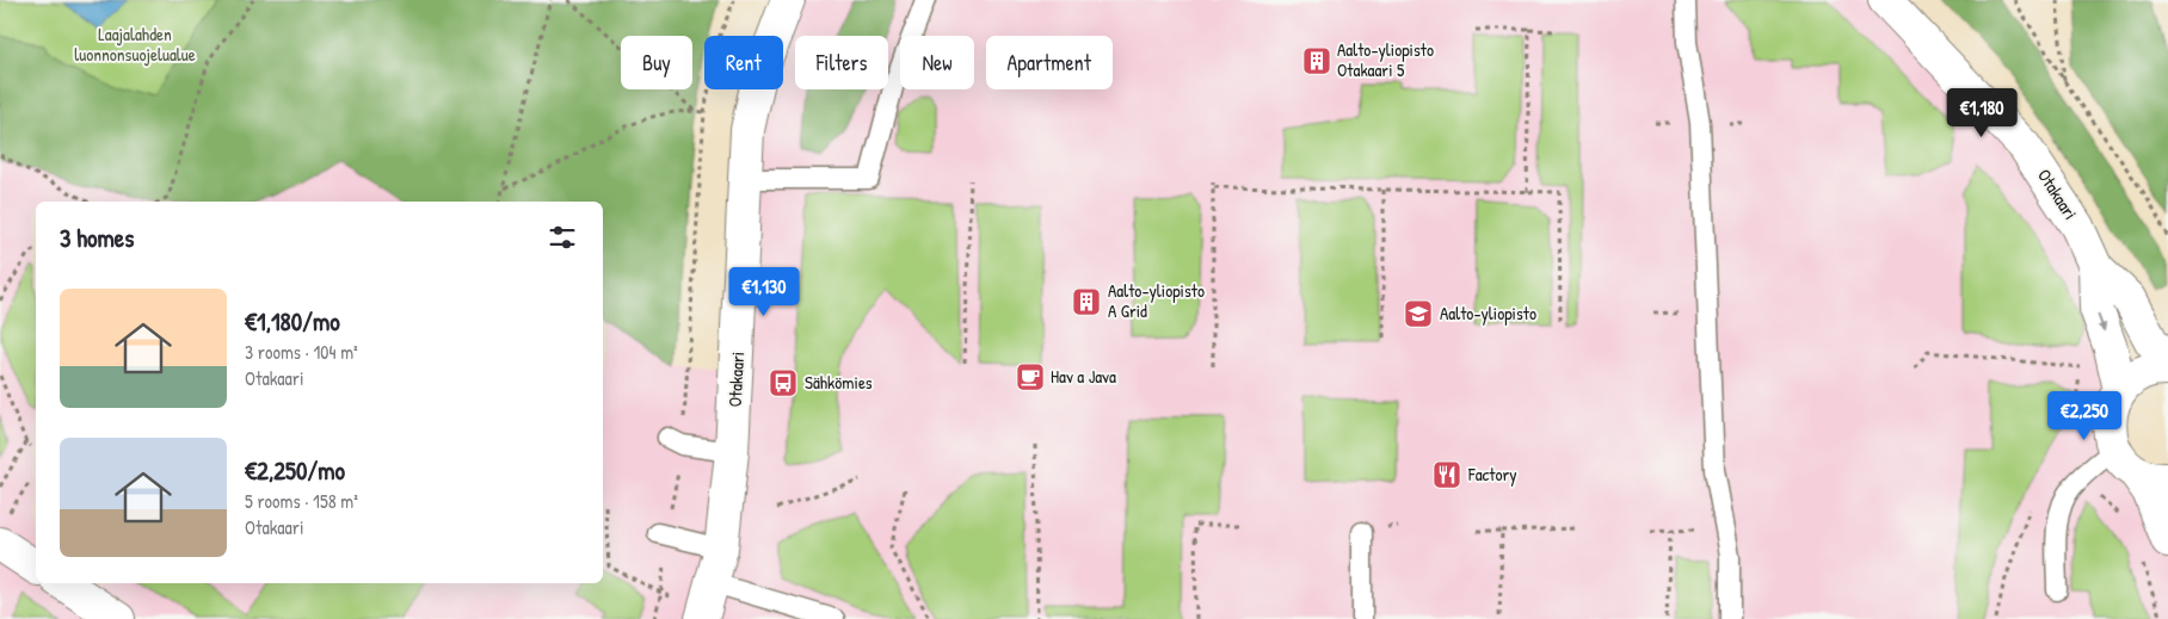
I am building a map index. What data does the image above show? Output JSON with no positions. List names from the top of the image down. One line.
{"streets":{"street":["Otakaari"]},"parks":["Laajalahden luonnonsuojelualue"],"places":{"building":["Aalto-yliopisto Otakaari 5","Aalto-yliopisto A Grid"],"school or university":["Aalto-yliopisto"],"cafe":["Hav a Java"],"bus stop":["Sähkömies"],"restaurant":["Factory"]},"page":{"chip":["Buy","Rent","Filters","New","Apartment"],"price":["€1,180","€1,130","€2,250"],"heading":"3 homes","list":[{"name":"€1,180/mo","note":"3 rooms · 104 m² · Otakaari"},{"name":"€2,250/mo","note":"5 rooms · 158 m² · Otakaari"}]}}
